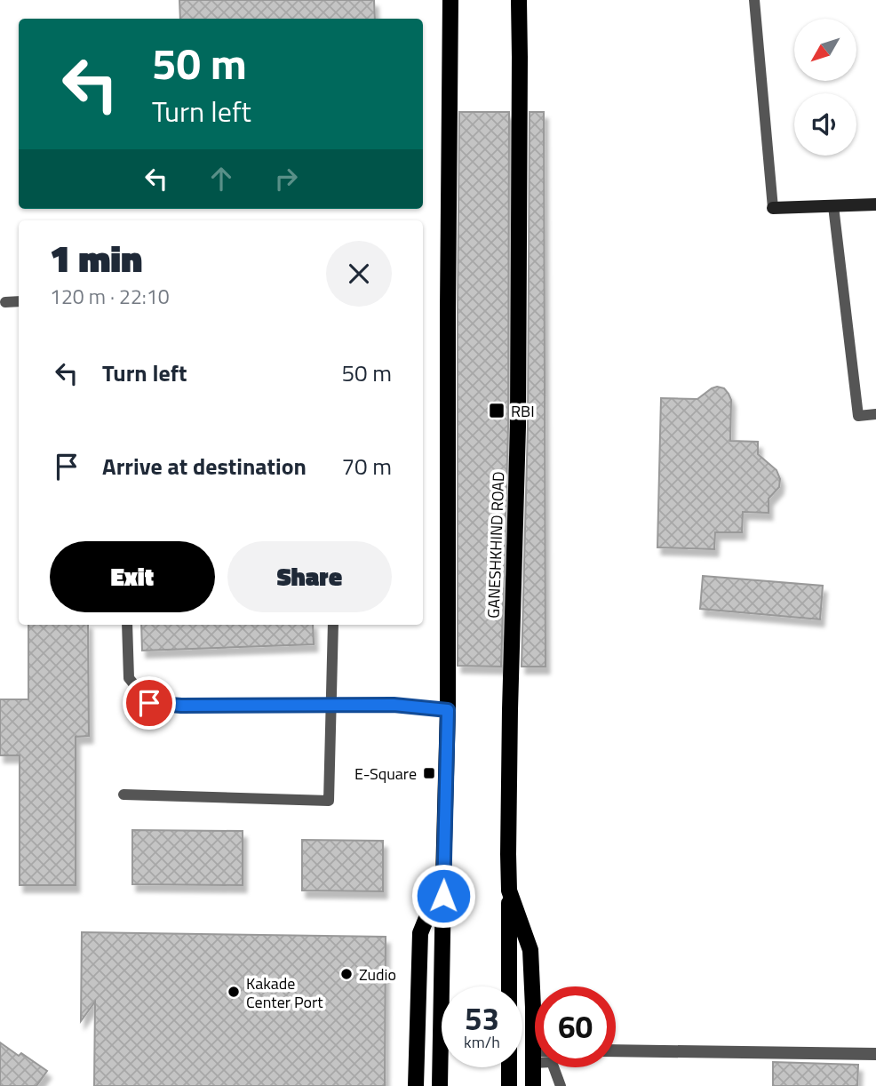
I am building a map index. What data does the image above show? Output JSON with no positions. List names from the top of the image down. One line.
{"streets":{"main road":["GANESHKHIND ROAD"]},"places":{"transit":["RBI","E-Square"],"other":["Zudio","Kakade Center Port"]},"north":"bottom left","page":{"turn":["50 m","Turn left"],"heading":["1 min","120 m · 22:10"],"list":[{"name":"Turn left","value":"50 m"},{"name":"Arrive at destination","value":"70 m"}],"buttons":["Exit","Share"],"speed":"53 km/h","limit":"60"}}
